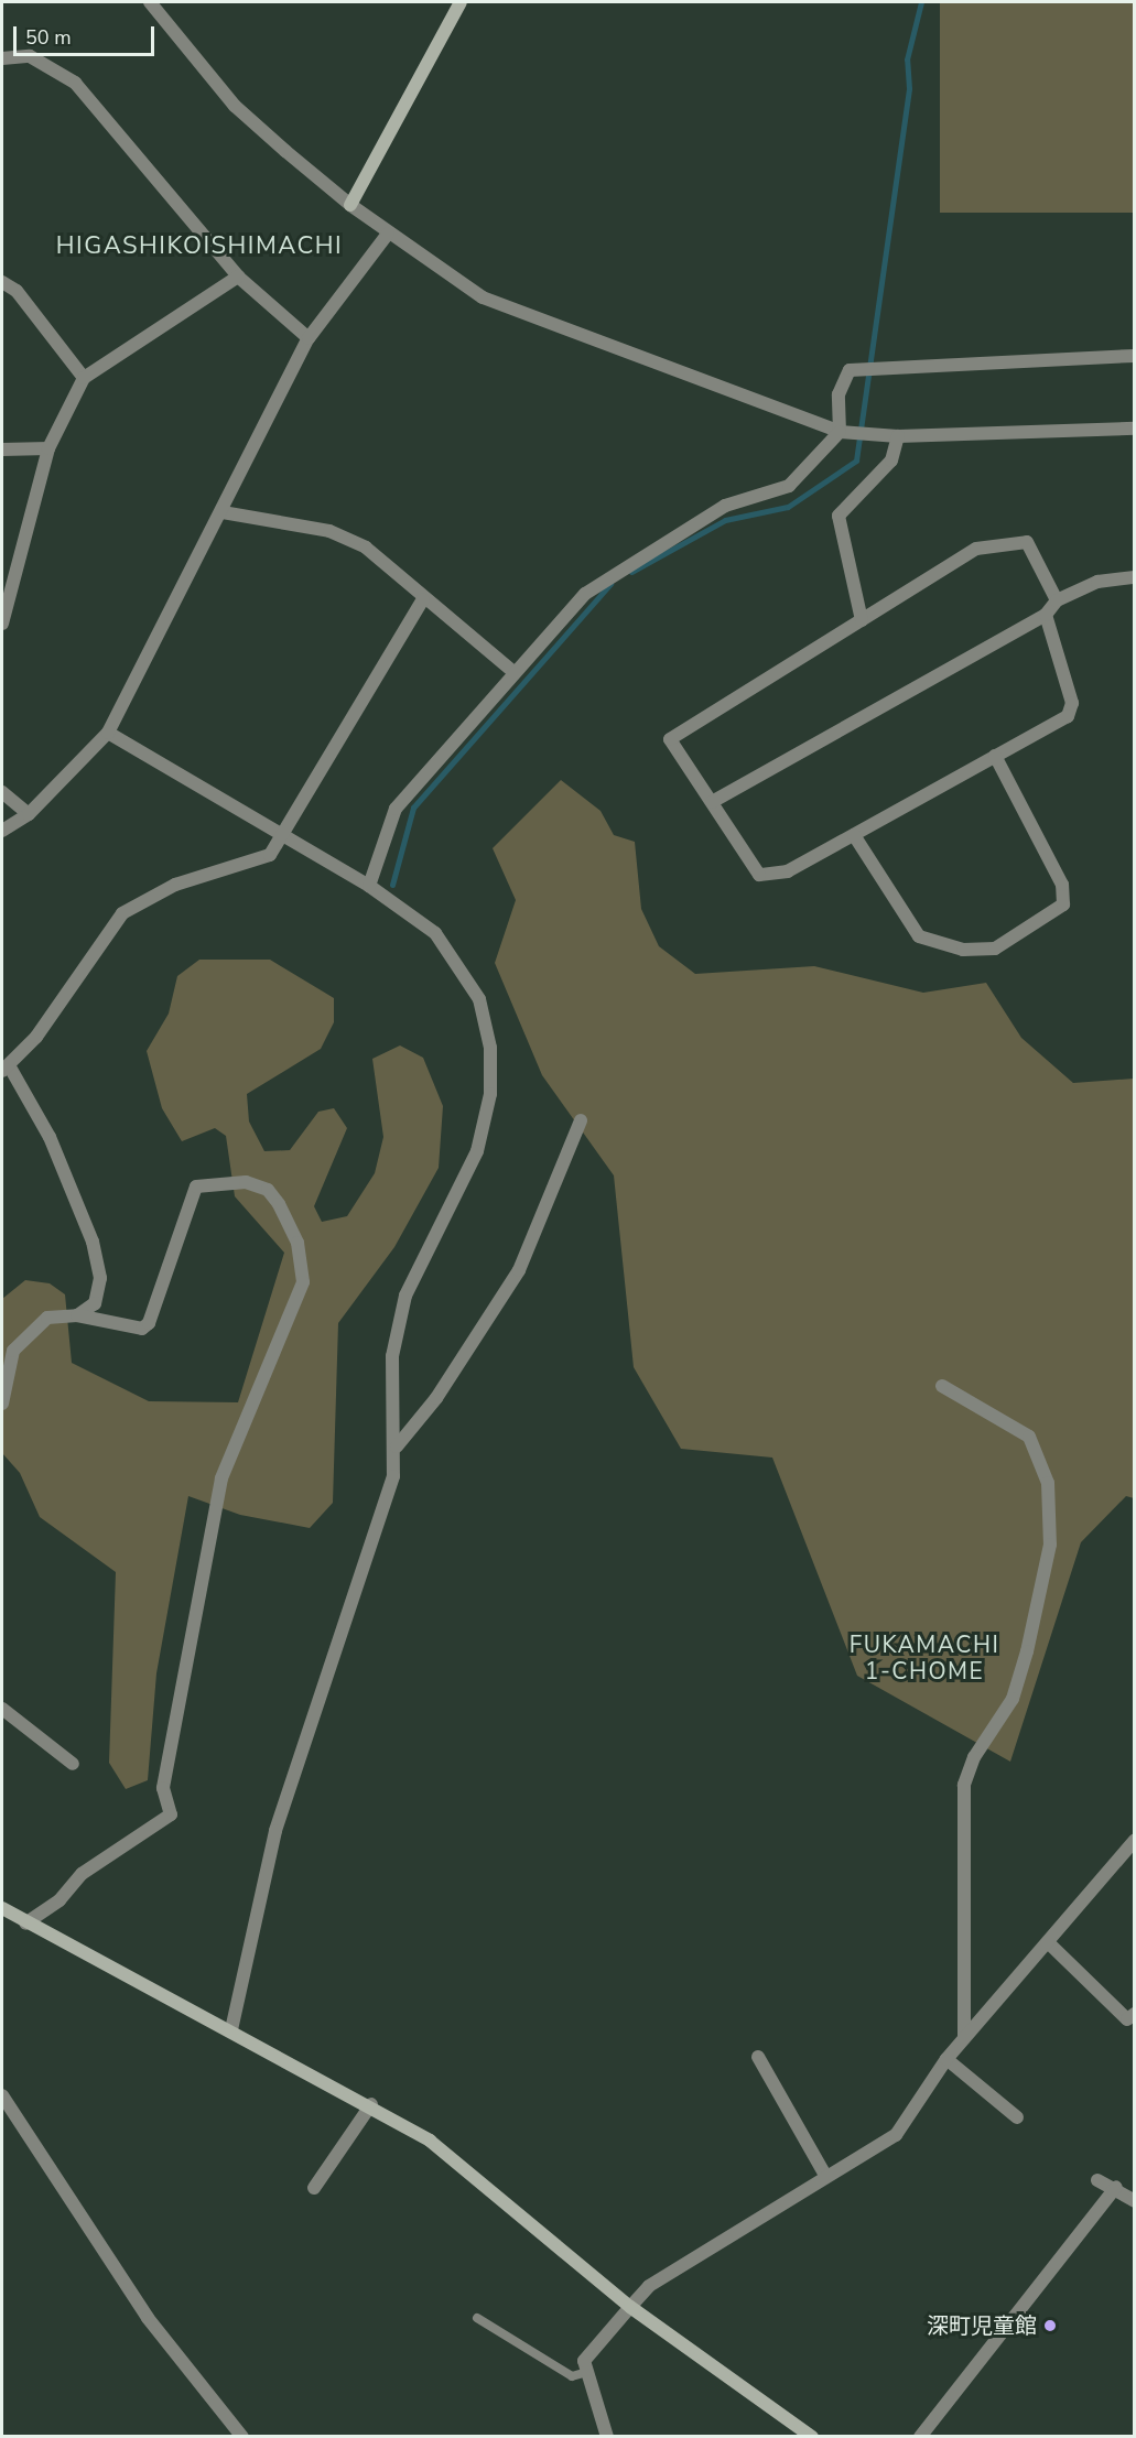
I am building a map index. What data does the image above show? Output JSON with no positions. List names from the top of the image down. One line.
{"districts":["HIGASHIKOISHIMACHI","FUKAMACHI 1-CHOME"],"places":["深町児童館"],"scale_bar":"50 m"}
